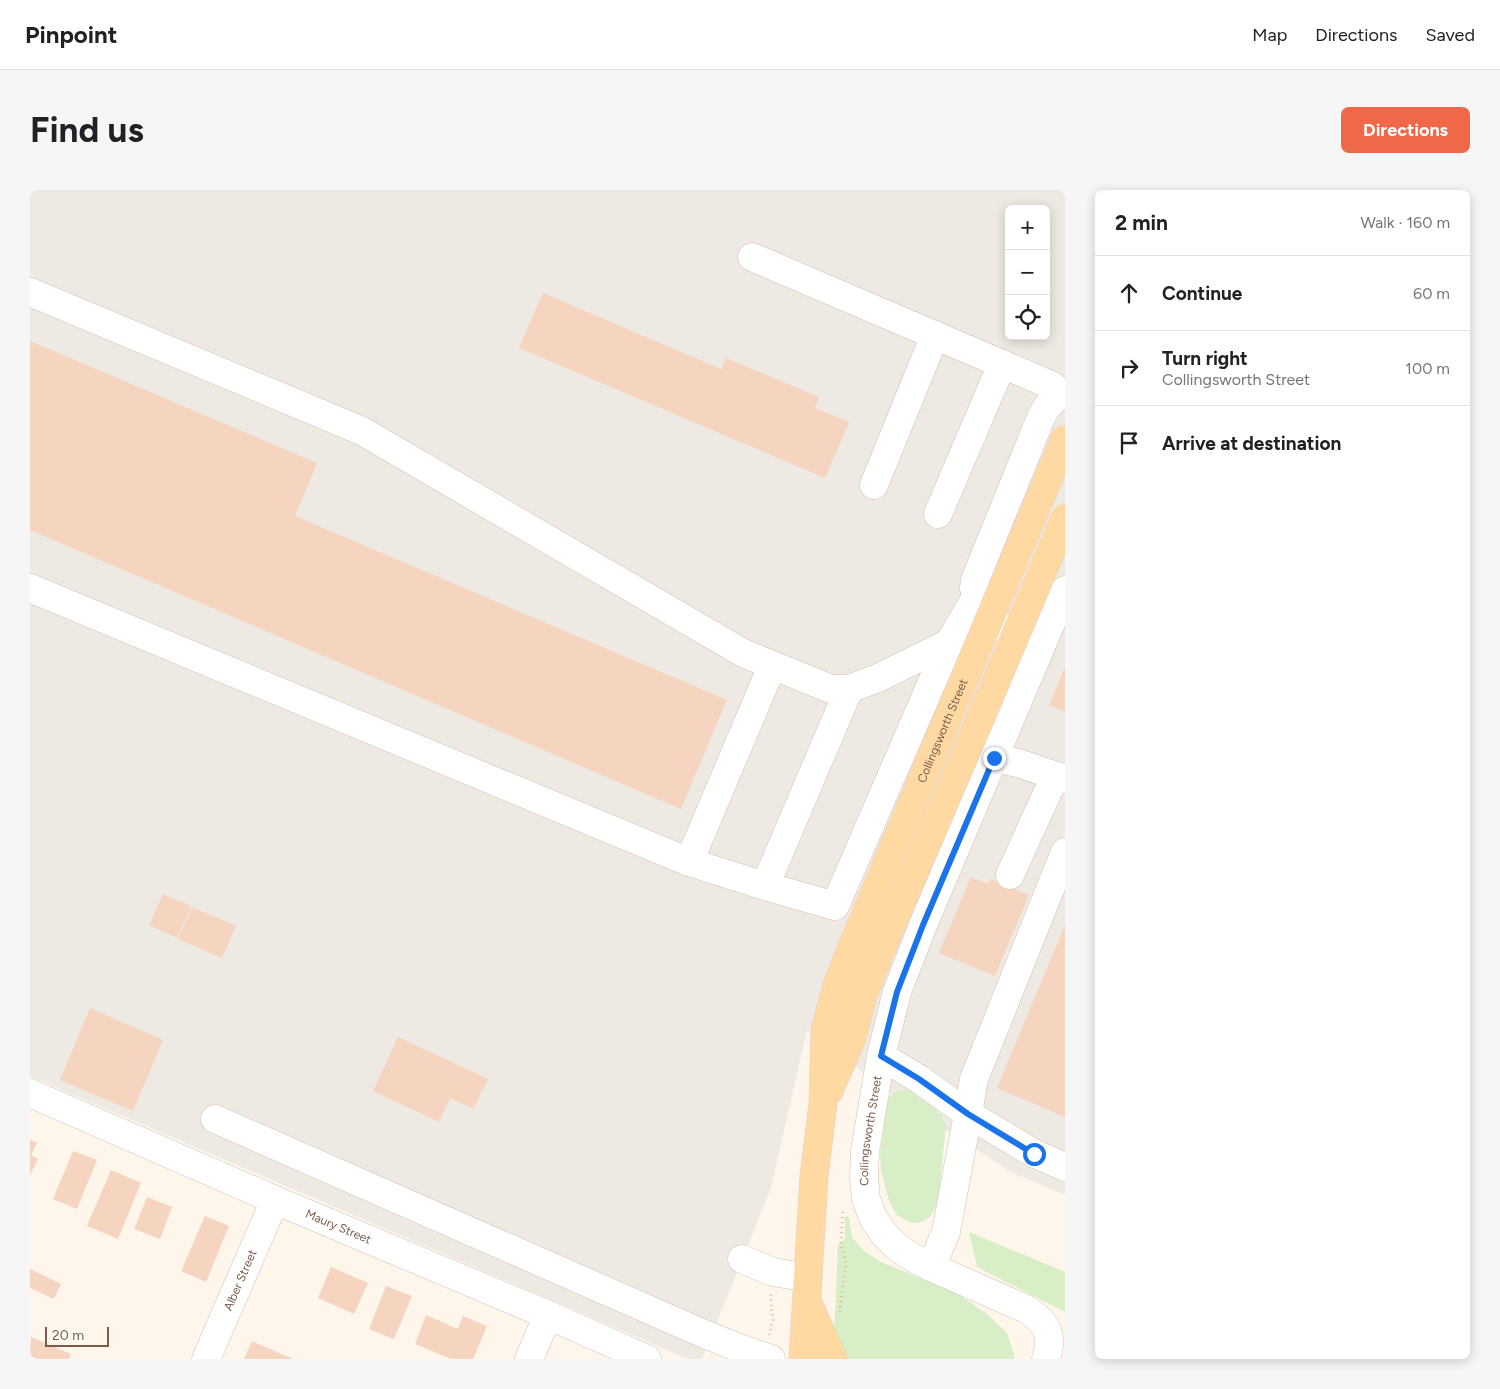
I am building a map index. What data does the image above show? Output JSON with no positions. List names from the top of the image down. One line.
{"streets":{"main road":["Collingsworth Street"],"street":["Maury Street","Alber Street"]},"crossings":[["Maury Street","Alber Street"]],"scale_bar":"20 m","page":{"header":"Pinpoint","nav":["Map","Directions","Saved"],"buttons":"Directions","title":"Find us","heading":["2 min","Walk · 160 m"],"map_buttons":["+","−"],"list":[["Continue","60 m"],["Turn right","Collingsworth Street","100 m"],"Arrive at destination"],"scale":"20 m"}}
